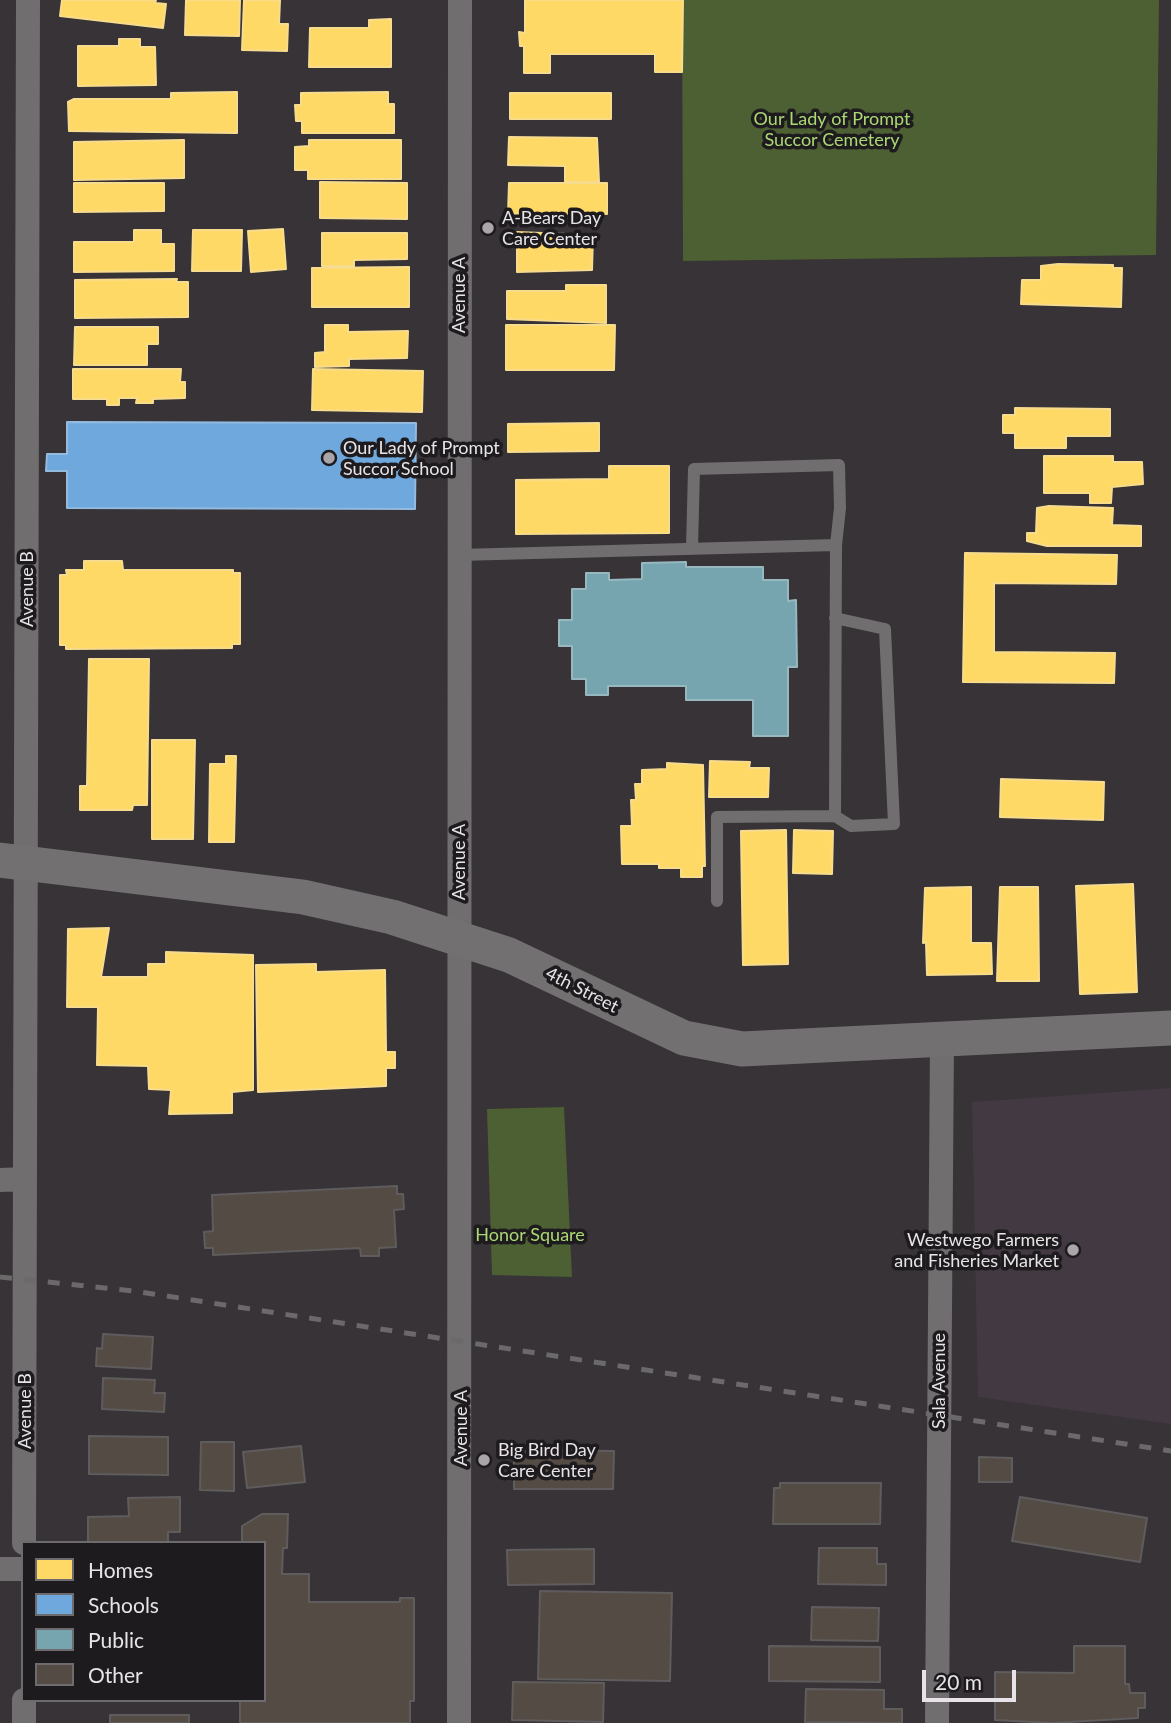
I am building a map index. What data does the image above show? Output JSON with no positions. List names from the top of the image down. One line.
{"streets":{"main road":["4th Street"],"street":["Avenue A","Avenue B","Sala Avenue"]},"crossings":[["Avenue A","4th Street"],["Avenue B","4th Street"],["4th Street","Sala Avenue"]],"parks":["Our Lady of Prompt Succor Cemetery","Honor Square"],"places":["A-Bears Day Care Center","Our Lady of Prompt Succor School","Westwego Farmers and Fisheries Market","Big Bird Day Care Center"],"legend":["Homes","Schools","Public","Other"],"scale_bar":"20 m"}
